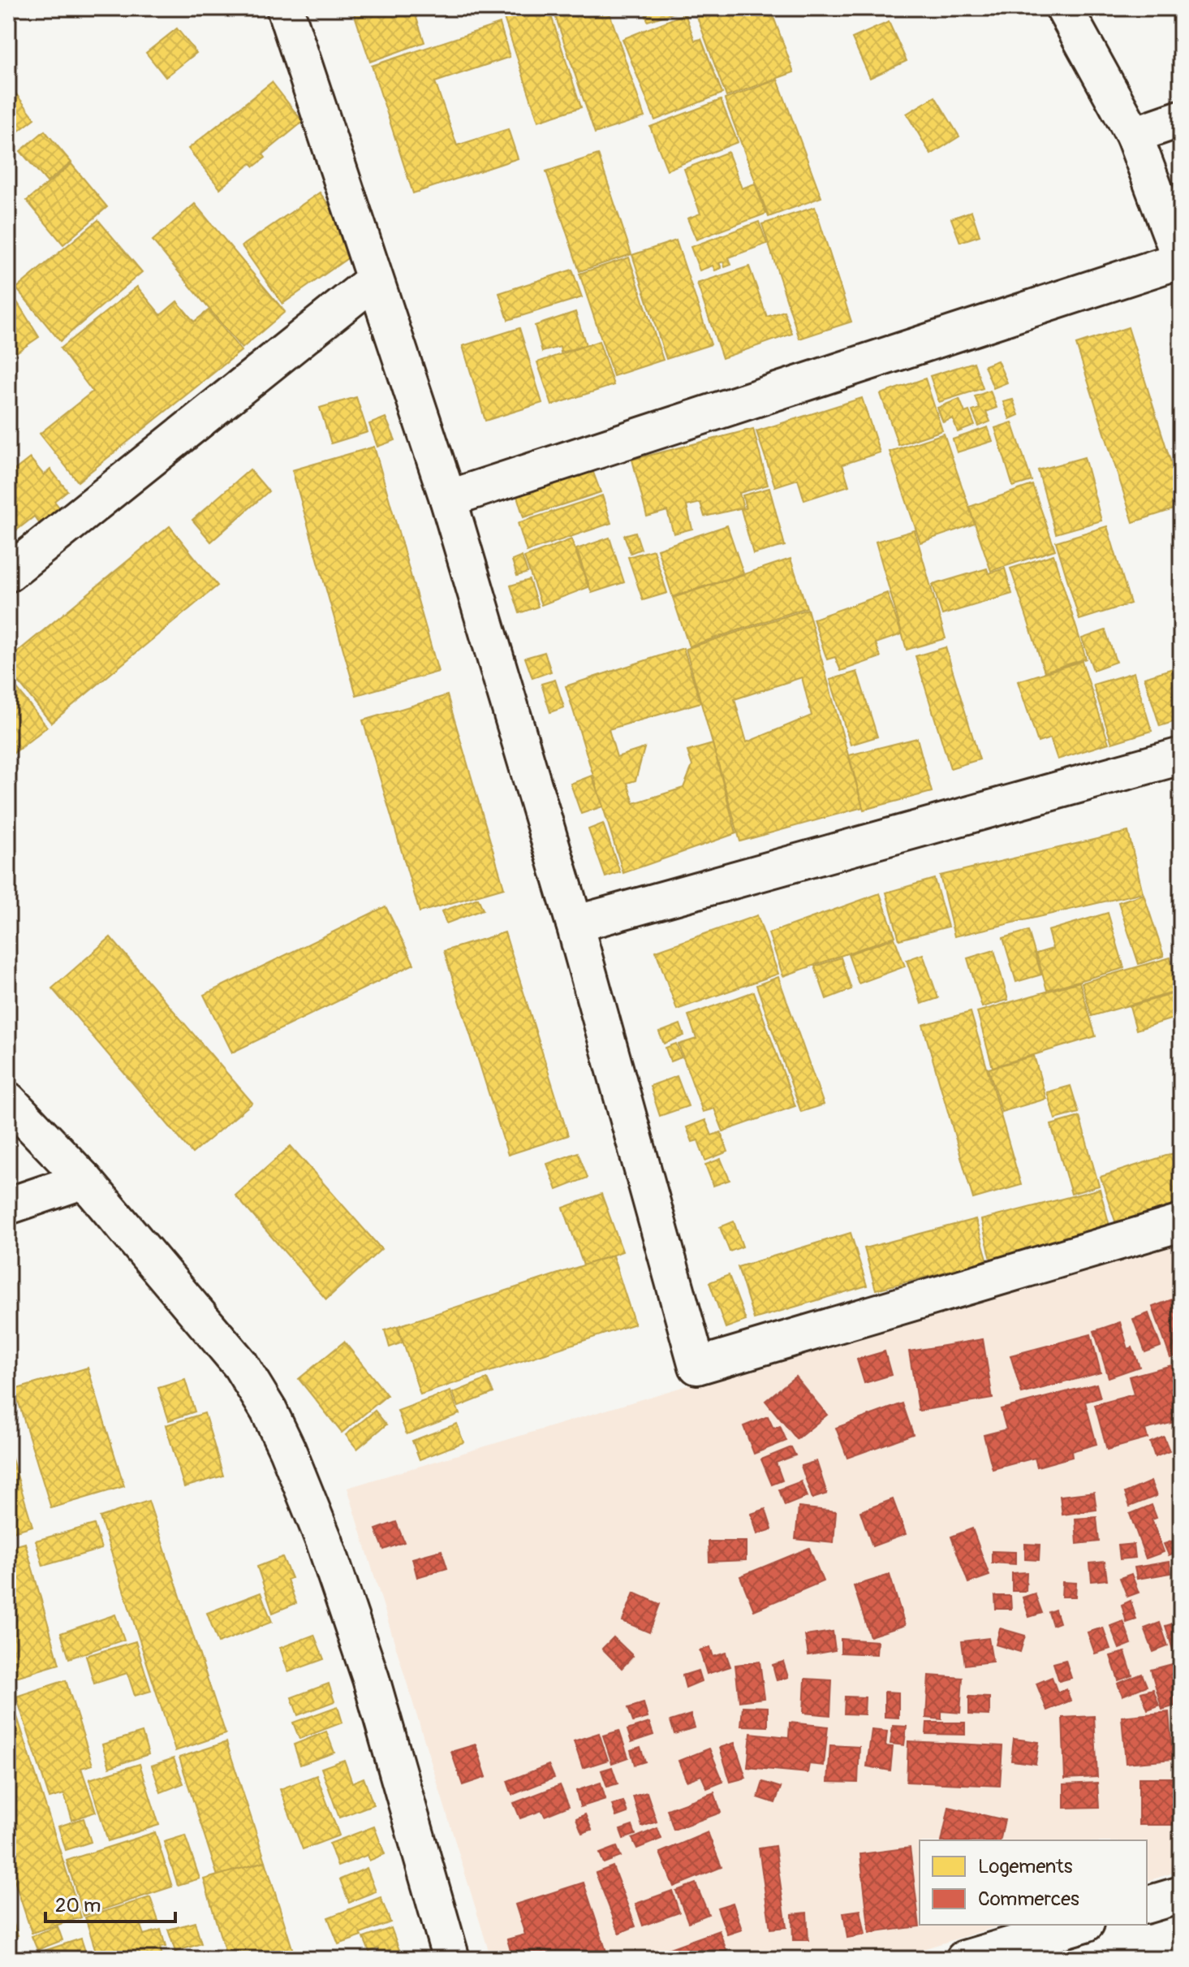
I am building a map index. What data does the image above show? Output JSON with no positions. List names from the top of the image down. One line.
{"legend":["Logements","Commerces"],"scale_bar":"20 m"}
